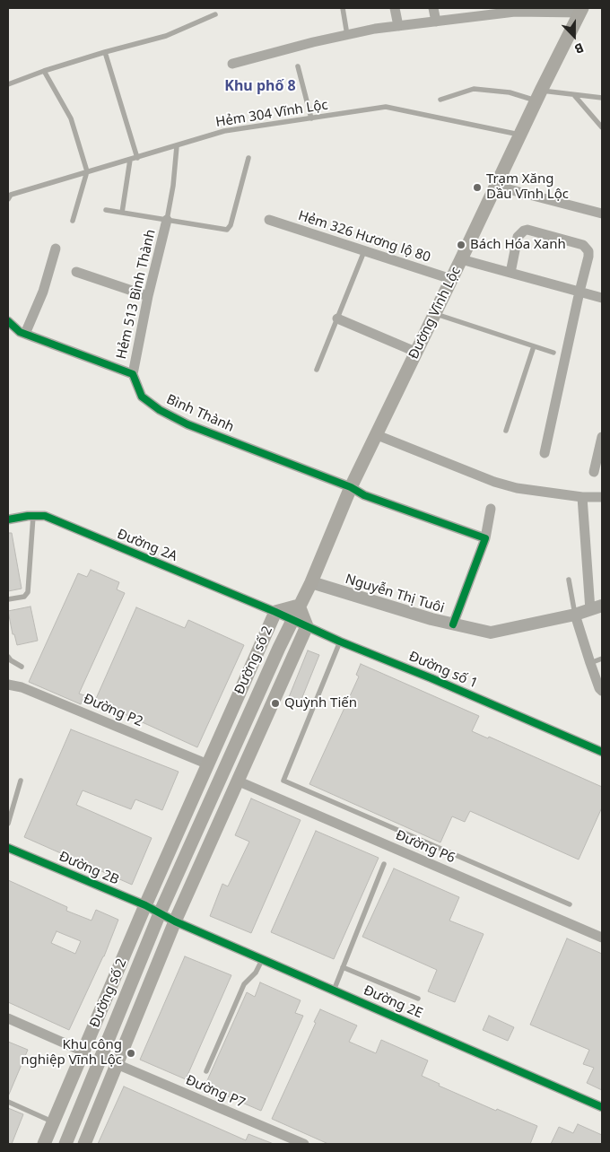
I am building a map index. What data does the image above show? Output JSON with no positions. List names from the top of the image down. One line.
{"streets":{"main road":["Đường Vĩnh Lộc","Đường số 2"],"street":["Hẻm 326 Hương lộ 80","Hẻm 513 Bình Thành","Bình Thành","Đường 2A","Nguyễn Thị Tuôi","Đường số 1","Đường P2","Đường P6","Đường 2B","Đường 2E","Đường P7"],"lane":["Hẻm 304 Vĩnh Lộc"]},"crossings":[["Hẻm 304 Vĩnh Lộc","Đường Vĩnh Lộc"],["Hẻm 326 Hương lộ 80","Đường Vĩnh Lộc"],["Hẻm 513 Bình Thành","Bình Thành"],["Đường Vĩnh Lộc","Bình Thành"],["Đường Vĩnh Lộc","Nguyễn Thị Tuôi"],["Đường Vĩnh Lộc","Đường số 2"],["Đường Vĩnh Lộc","Đường số 1"],["Đường 2A","Đường số 2"],["Đường 2A","Đường số 1"],["Đường số 2","Đường số 1"],["Đường số 2","Đường P2"],["Đường số 2","Đường 2B"],["Đường 2B","Đường 2E"]],"districts":["Khu phố 8"],"places":["Trạm Xăng Dầu Vĩnh Lộc","Bách Hóa Xanh","Quỳnh Tiến","Khu công nghiệp Vĩnh Lộc"],"north":"bottom"}
